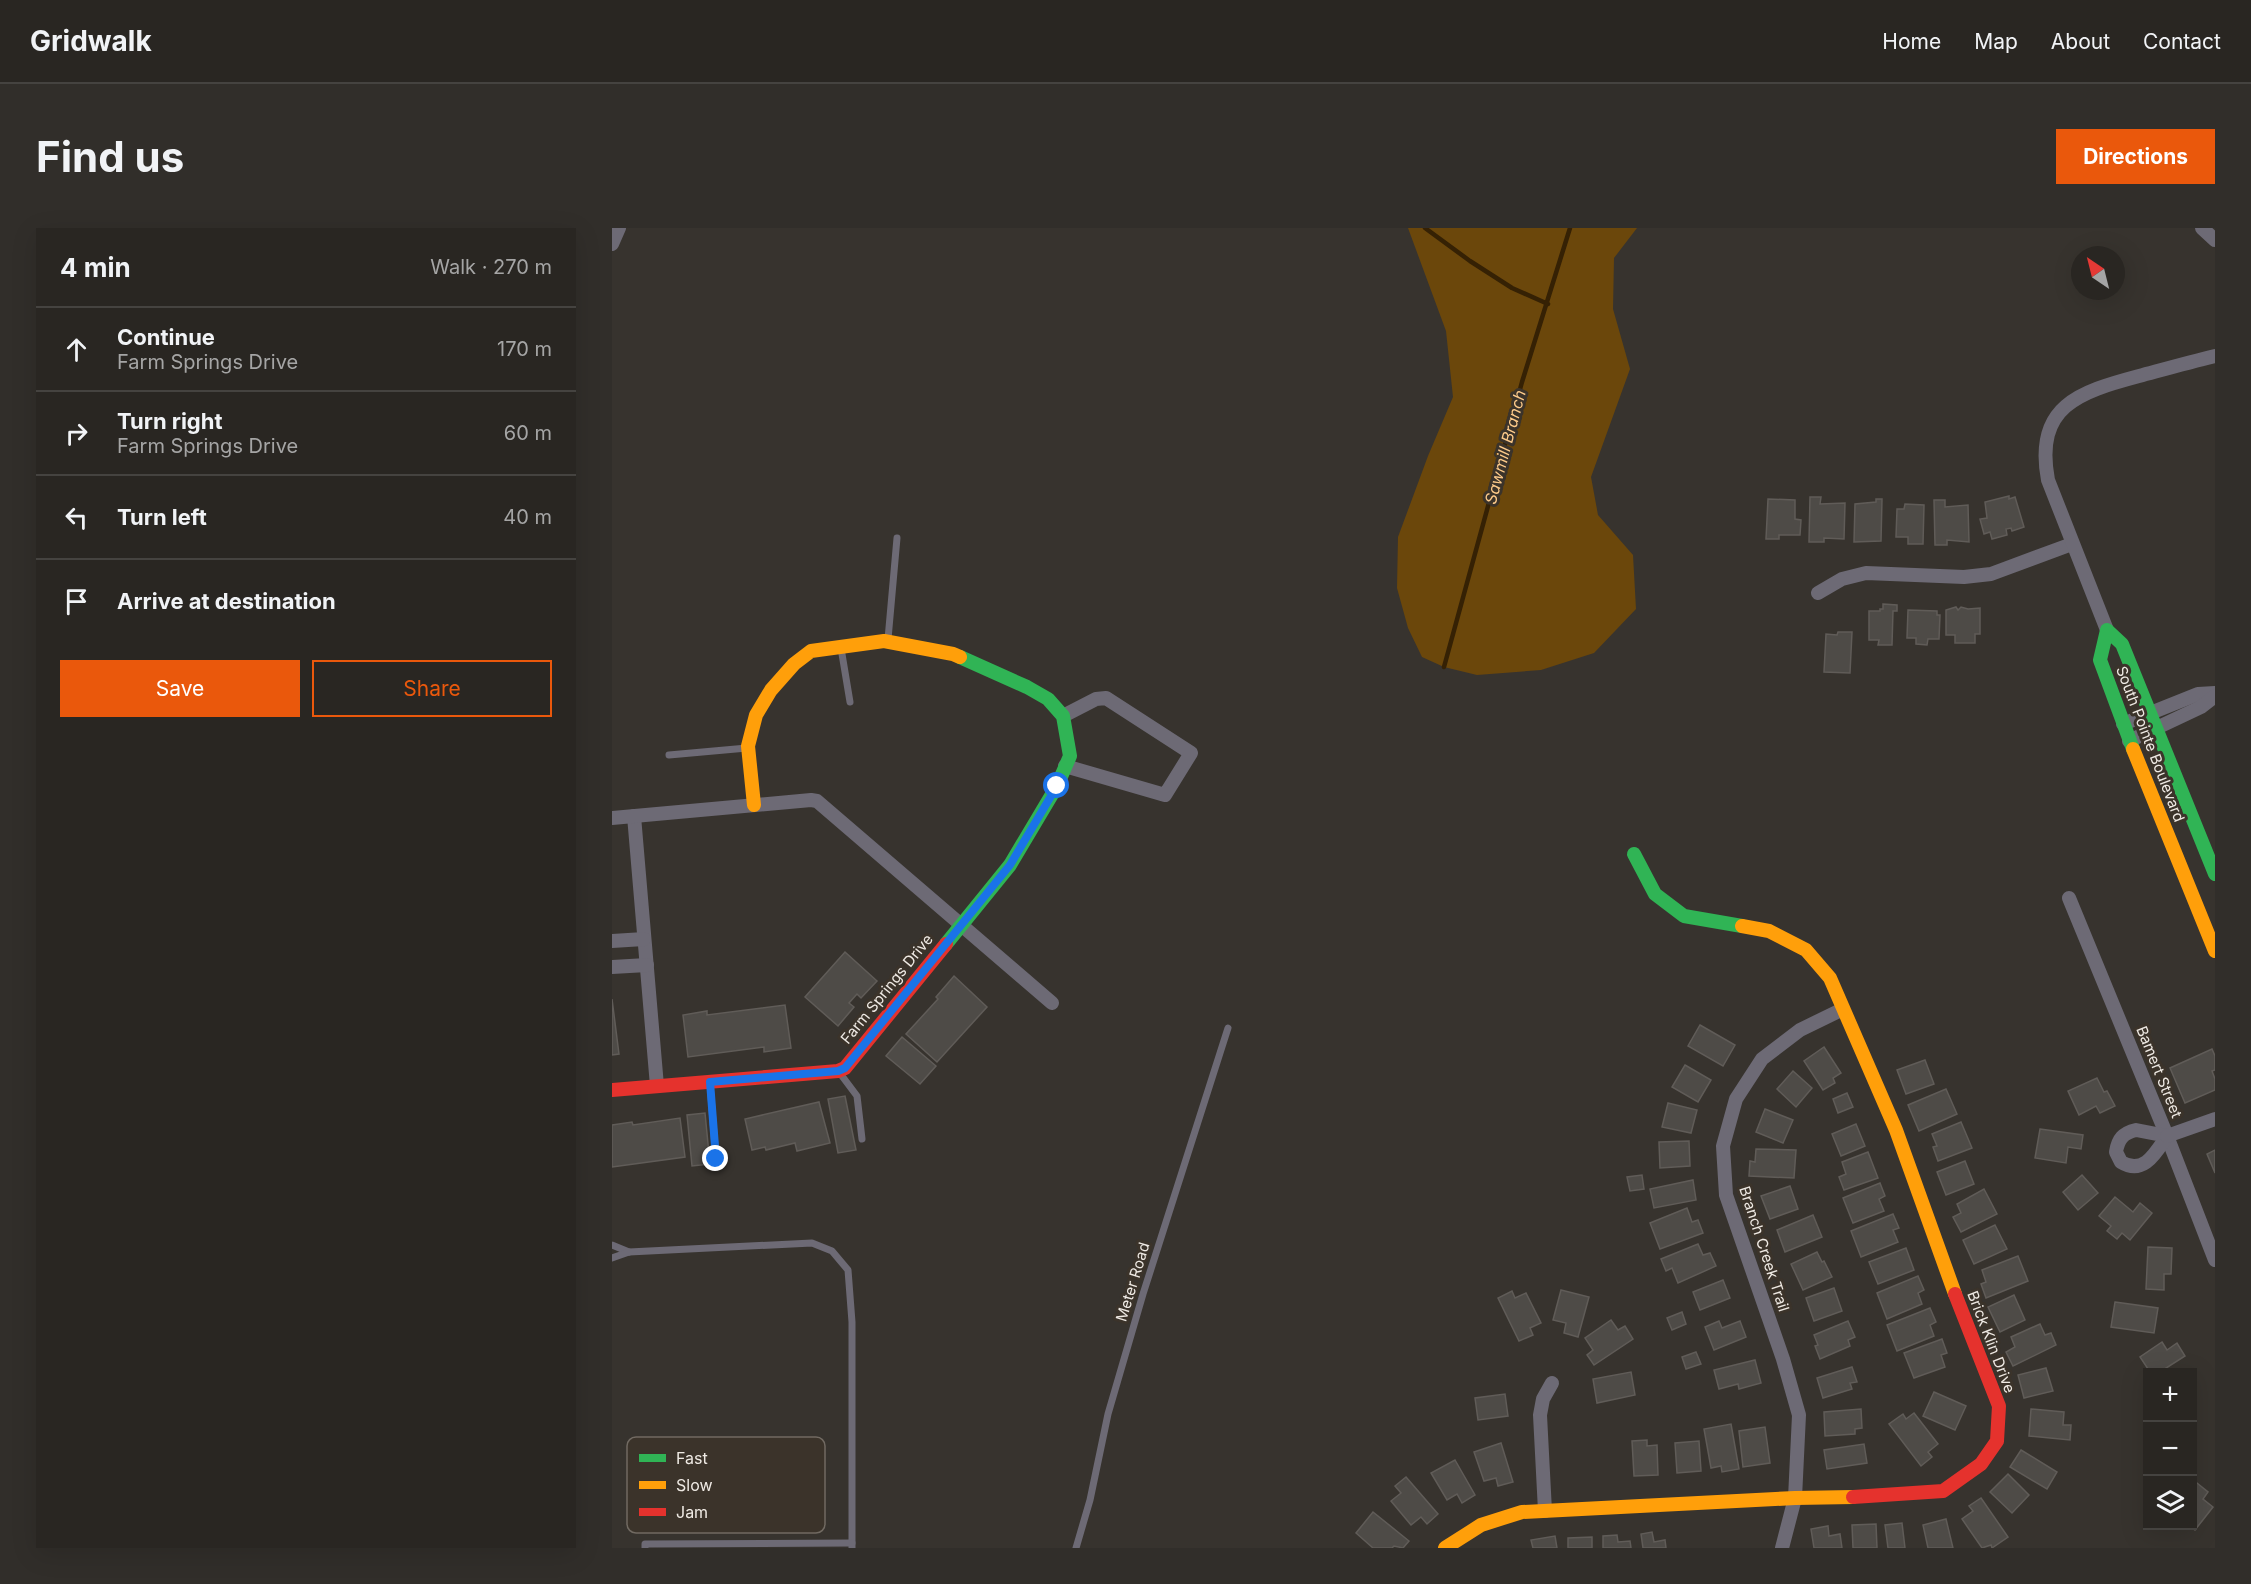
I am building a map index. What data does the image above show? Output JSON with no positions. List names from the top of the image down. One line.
{"streets":{"street":["South Pointe Boulevard","Farm Springs Drive","Bamert Street","Branch Creek Trail","Brick Klin Drive"],"lane":["Meter Road"]},"crossings":[["Branch Creek Trail","Brick Klin Drive"]],"water":["Sawmill Branch"],"legend":["Fast","Slow","Jam"],"north":"top left","page":{"header":"Gridwalk","nav":["Home","Map","About","Contact"],"buttons":["Directions",["Save","Share"]],"title":"Find us","heading":["4 min","Walk · 270 m"],"list":[["Continue","Farm Springs Drive","170 m"],["Turn right","Farm Springs Drive","60 m"],["Turn left","40 m"],"Arrive at destination"],"map_buttons":["+","−"]}}
